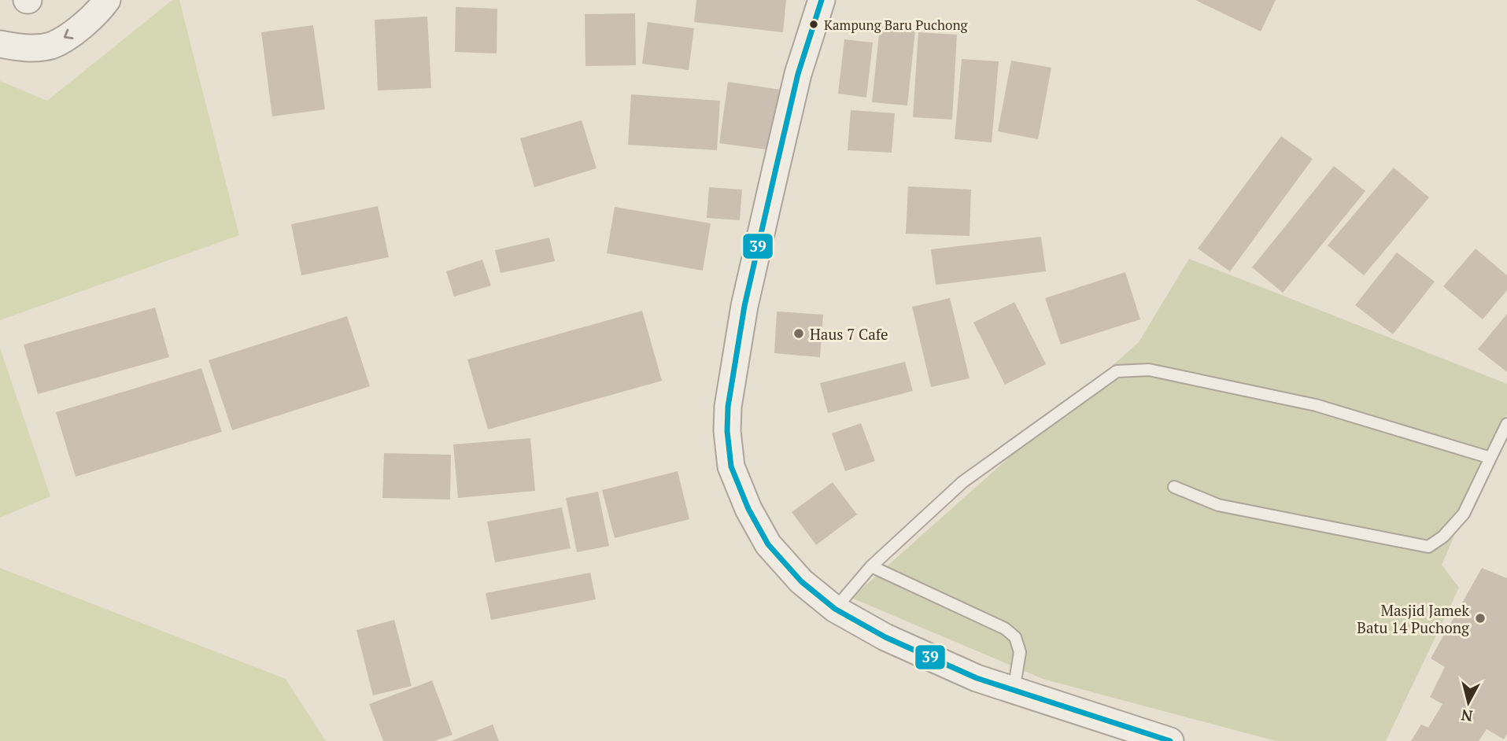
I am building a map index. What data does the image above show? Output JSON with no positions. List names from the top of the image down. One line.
{"places":["Kampung Baru Puchong","Haus 7 Cafe","Masjid Jamek Batu 14 Puchong"],"lines":["transit line 39"],"north":"bottom"}
